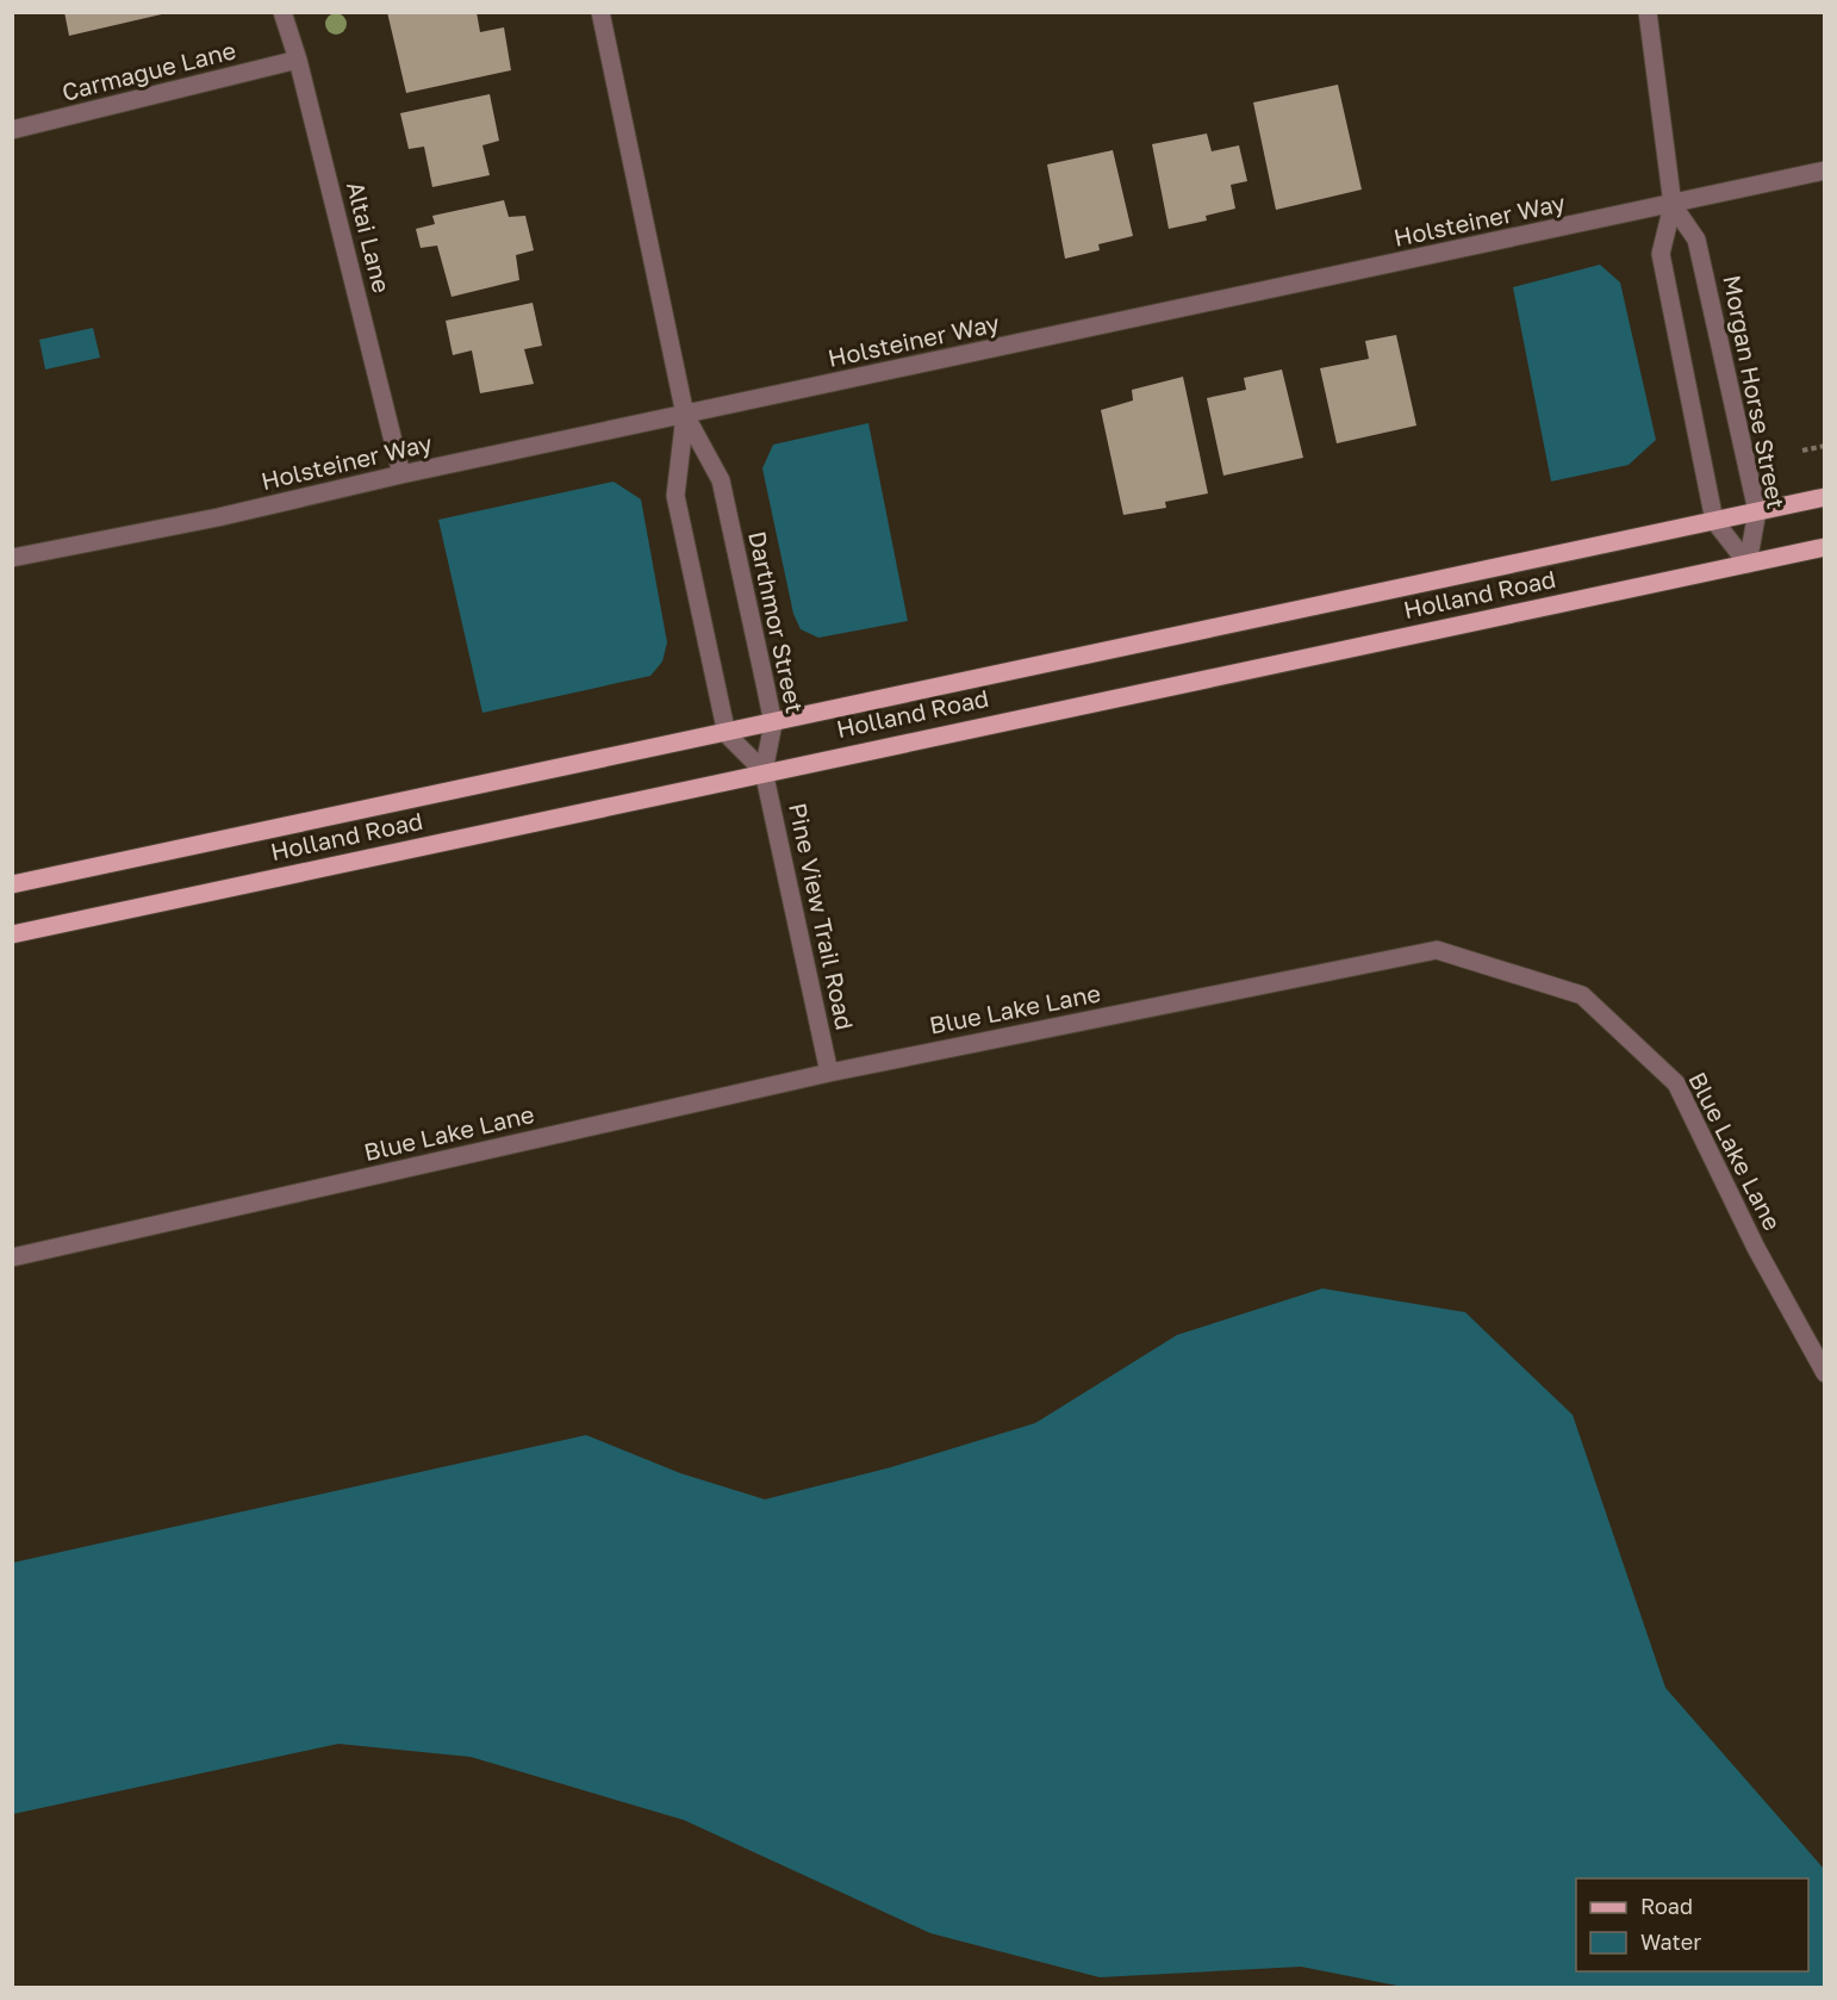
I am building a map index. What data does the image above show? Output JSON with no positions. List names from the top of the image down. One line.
{"streets":{"main road":["Holland Road"],"street":["Carmague Lane","Holsteiner Way","Altai Lane","Morgan Horse Street","Darthmor Street","Pine View Trail Road","Blue Lake Lane"]},"crossings":[["Carmague Lane","Altai Lane"],["Holsteiner Way","Altai Lane"],["Holsteiner Way","Morgan Horse Street"],["Holsteiner Way","Darthmor Street"],["Morgan Horse Street","Holland Road"],["Holland Road","Darthmor Street"],["Holland Road","Pine View Trail Road"],["Darthmor Street","Pine View Trail Road"],["Pine View Trail Road","Blue Lake Lane"]],"legend":["Road","Water"]}
